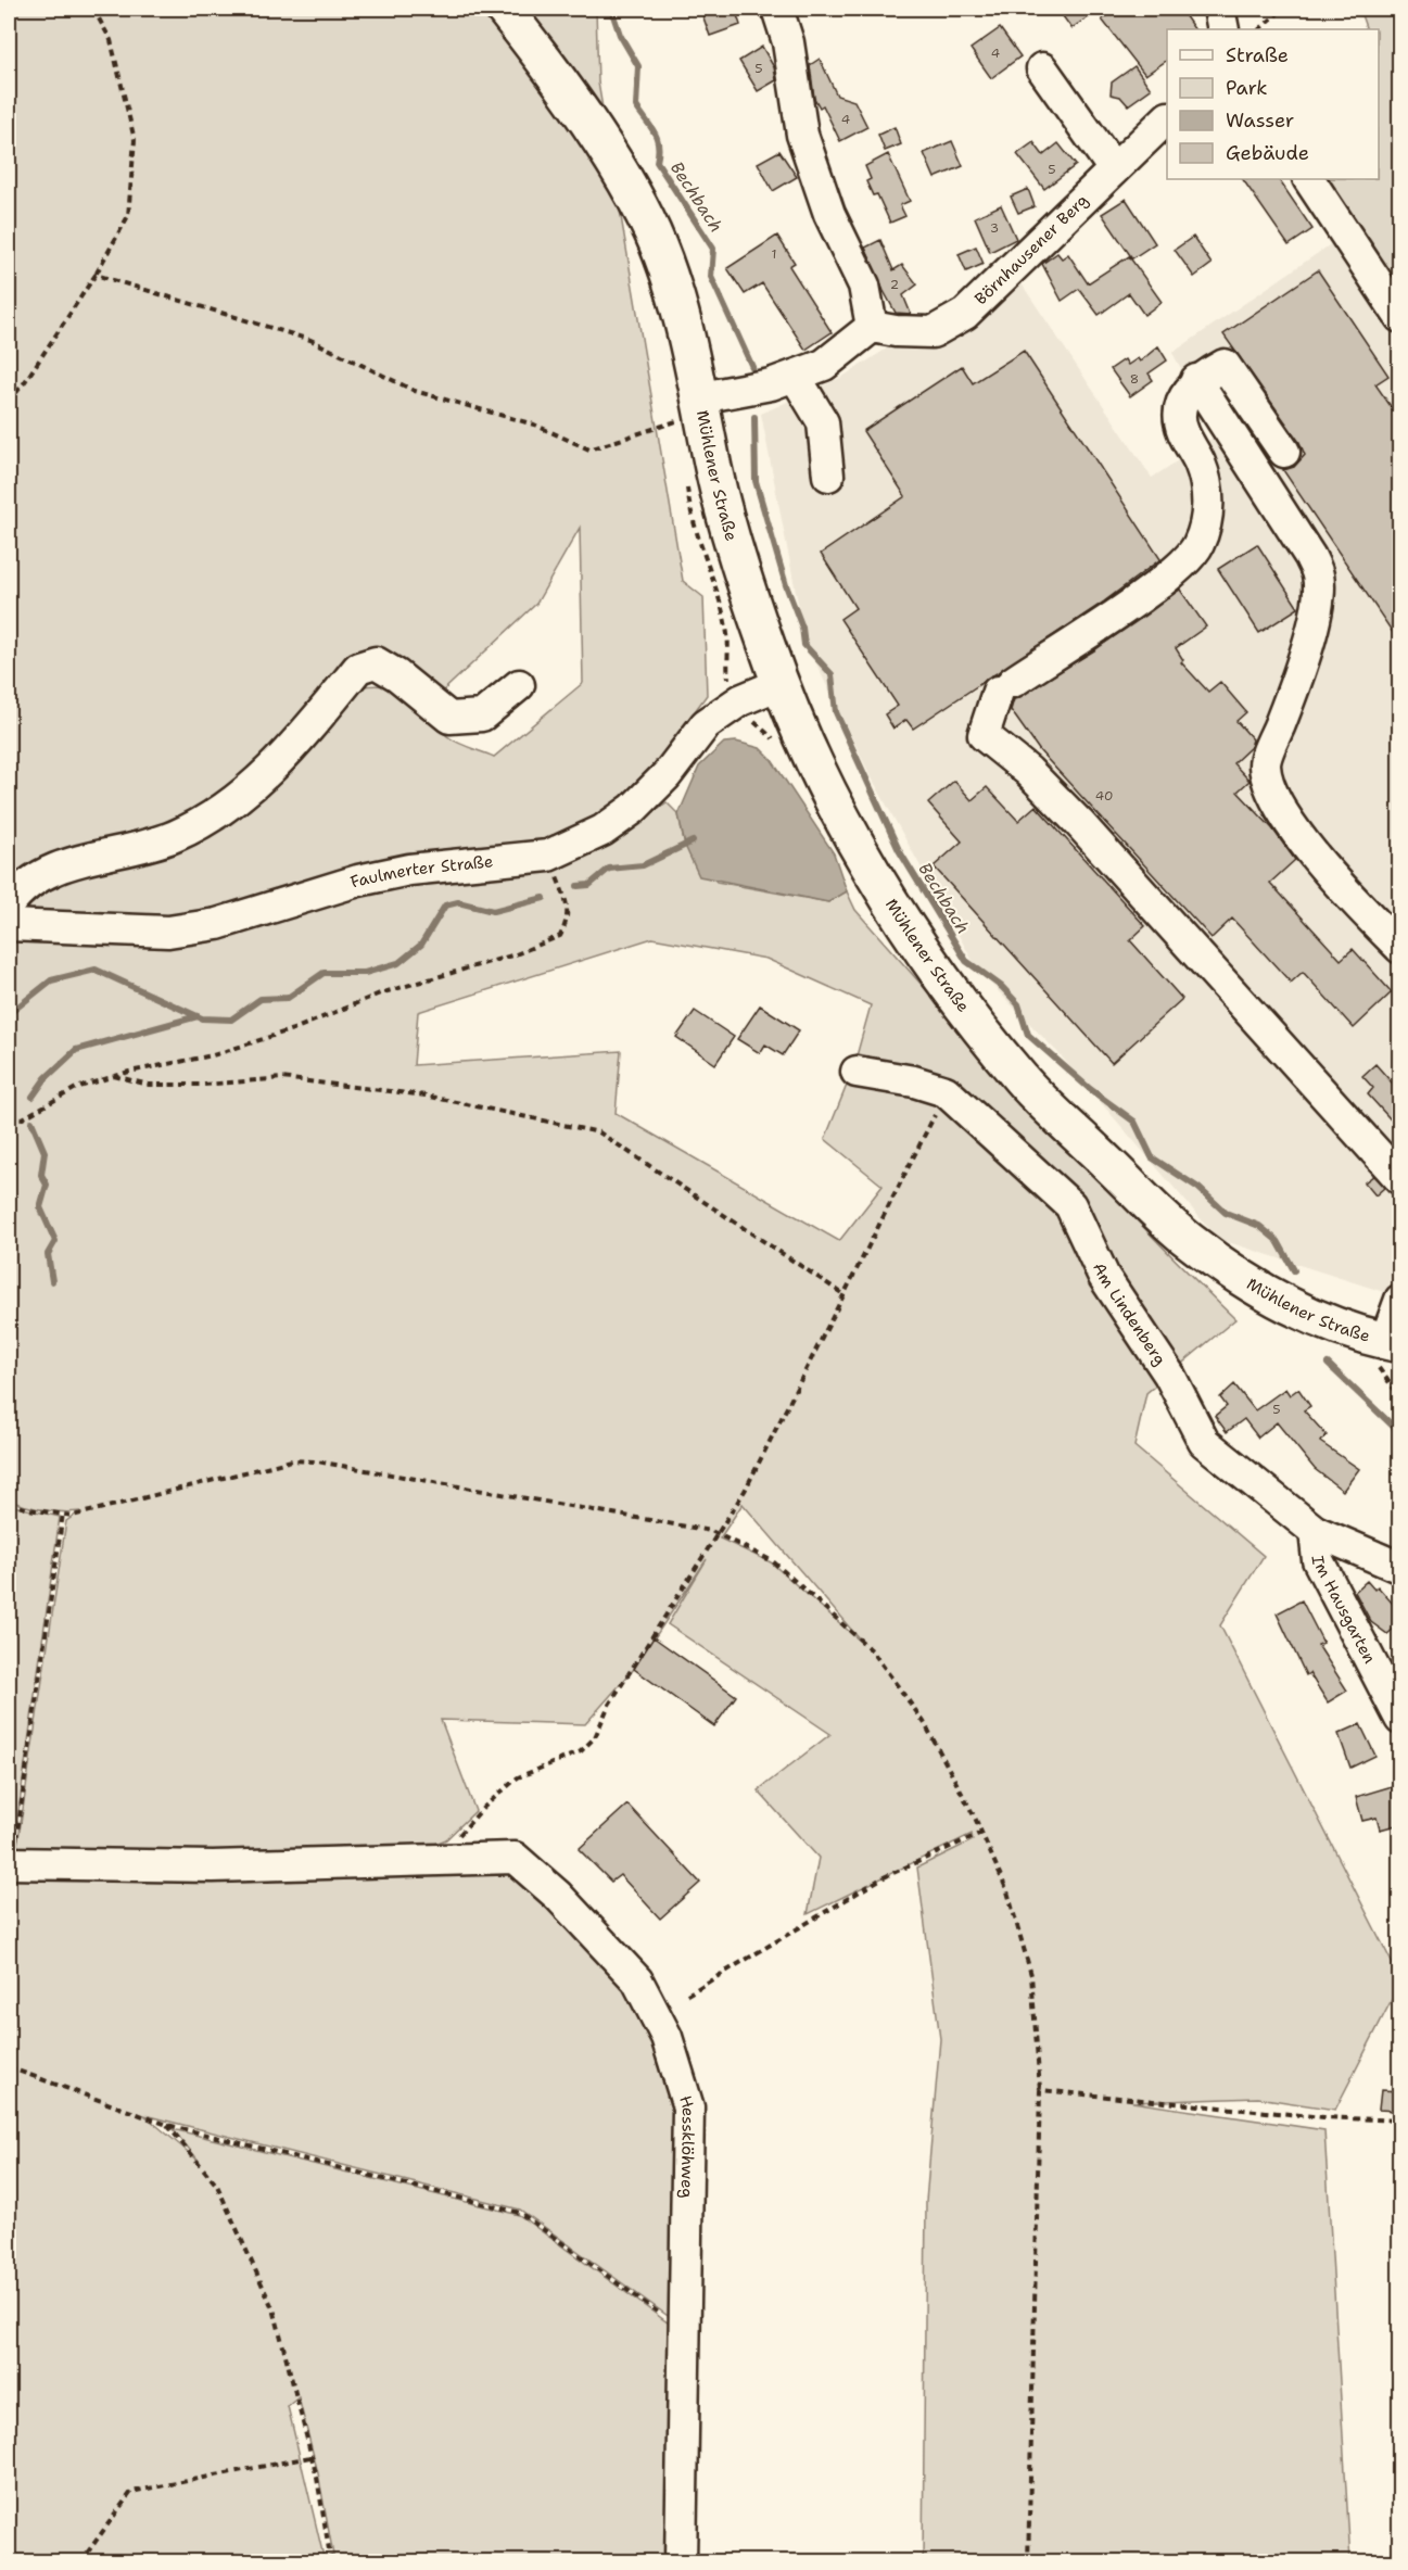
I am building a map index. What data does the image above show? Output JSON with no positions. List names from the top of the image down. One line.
{"streets":{"main road":["Mühlener Straße"],"street":["Börnhausener Berg","Faulmerter Straße","Am Lindenberg","Im Hausgarten","Hessklöhweg"]},"crossings":[["Mühlener Straße","Faulmerter Straße"],["Am Lindenberg","Im Hausgarten"]],"water":["Bechbach"],"house_numbers":["4","5","4","5","3","1","2","8","40","5"],"legend":["Straße","Park","Wasser","Gebäude"]}
